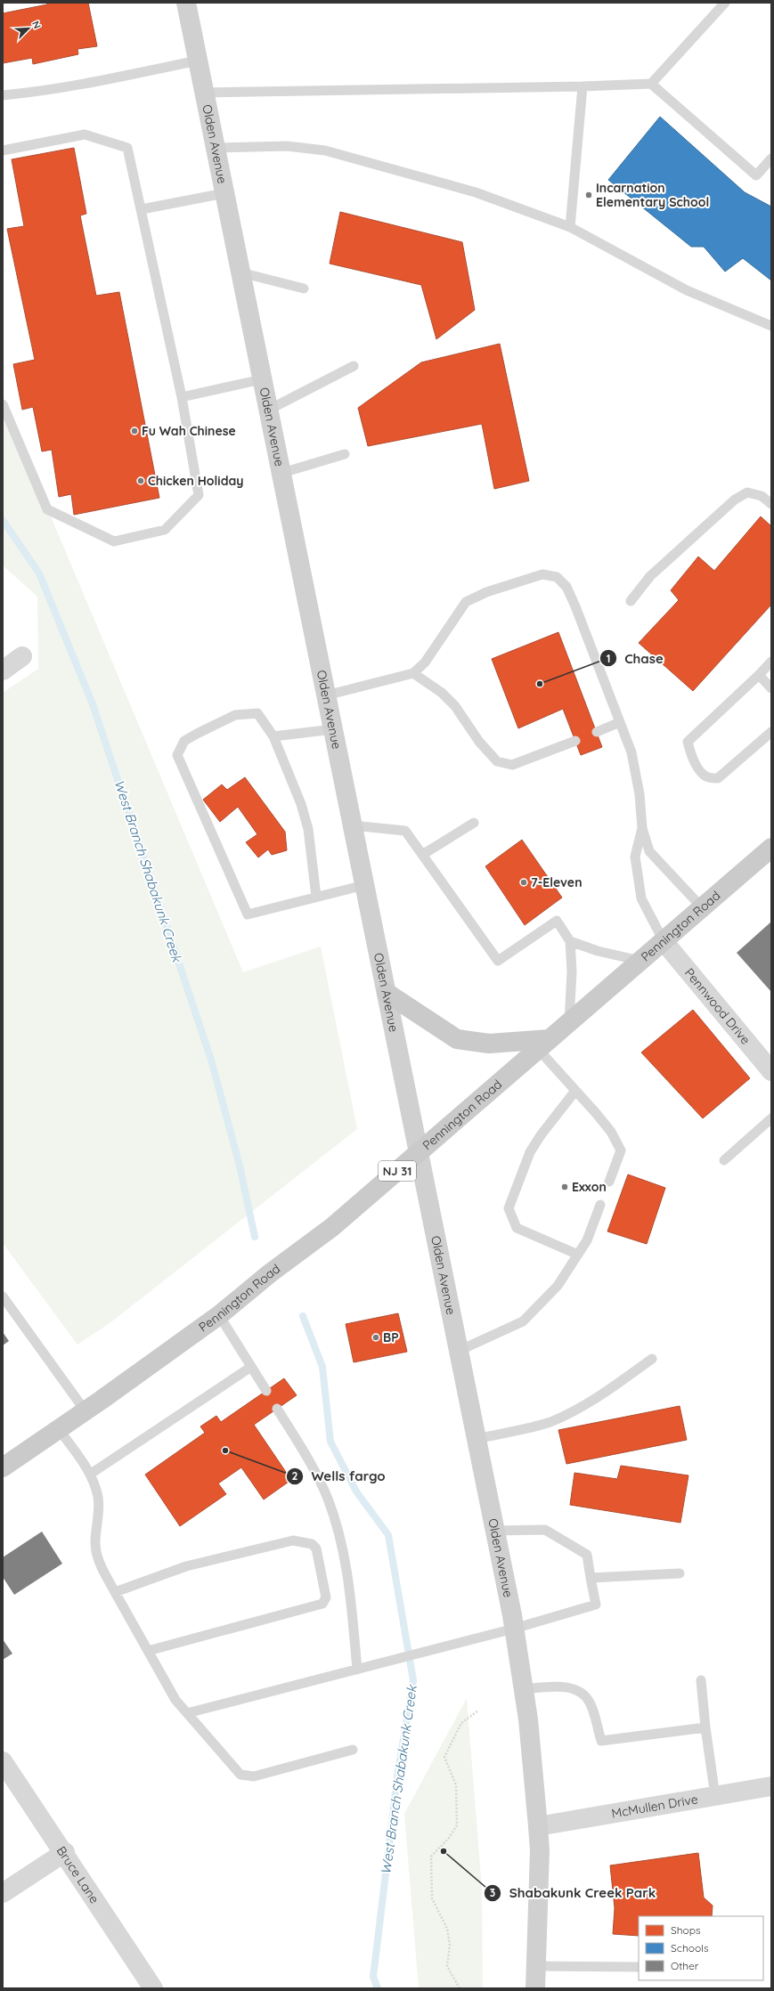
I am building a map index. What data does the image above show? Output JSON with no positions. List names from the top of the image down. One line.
{"streets":{"main road":["Olden Avenue","Pennington Road","NJ 31"],"street":["Pennwood Drive","McMullen Drive","Bruce Lane"]},"crossings":[["Olden Avenue","Pennington Road"],["Olden Avenue","McMullen Drive"],["Pennington Road","Pennwood Drive"]],"water":["West Branch Shabakunk Creek"],"places":["Incarnation Elementary School","Fu Wah Chinese","Chicken Holiday","Chase","7-Eleven","Exxon","BP","Wells fargo","Shabakunk Creek Park"],"legend":["Shops","Schools","Other"],"north":"top right"}
